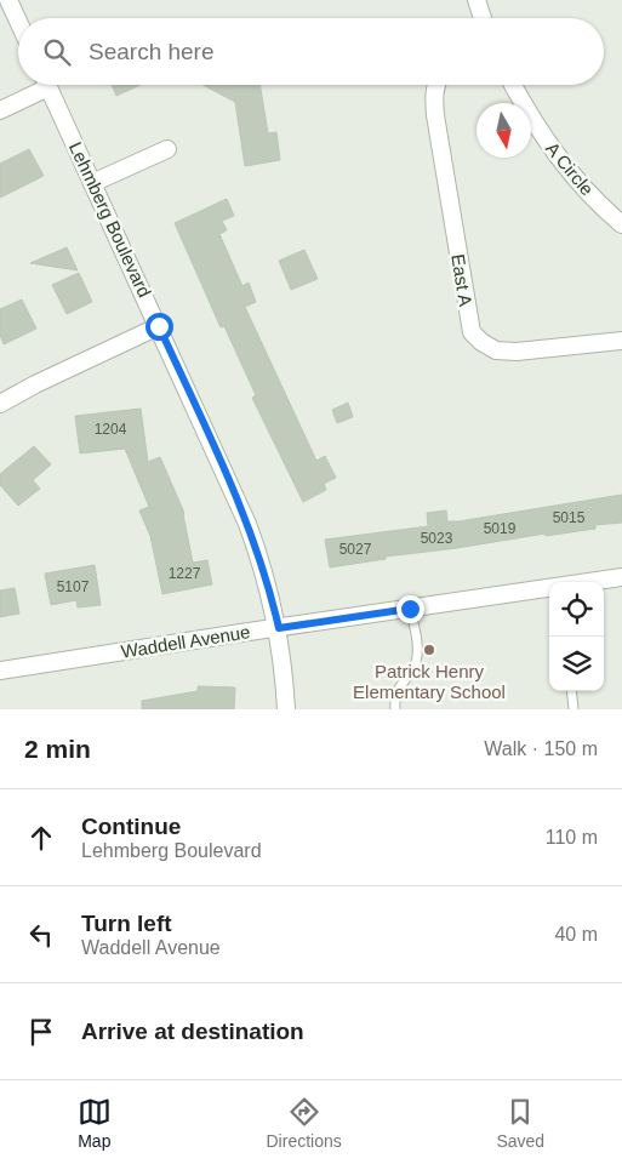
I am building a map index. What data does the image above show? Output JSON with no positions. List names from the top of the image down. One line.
{"streets":{"street":["A Circle","Lehmberg Boulevard","East A","Waddell Avenue"]},"crossings":[["Lehmberg Boulevard","Waddell Avenue"]],"places":["Patrick Henry Elementary School"],"house_numbers":["1204","5015","5019","5023","5027","1227","5107"],"north":"bottom","page":{"search":"Search here","heading":["2 min","Walk · 150 m"],"list":[["Continue","Lehmberg Boulevard","110 m"],["Turn left","Waddell Avenue","40 m"],"Arrive at destination"],"nav":["Map","Directions","Saved"]}}
